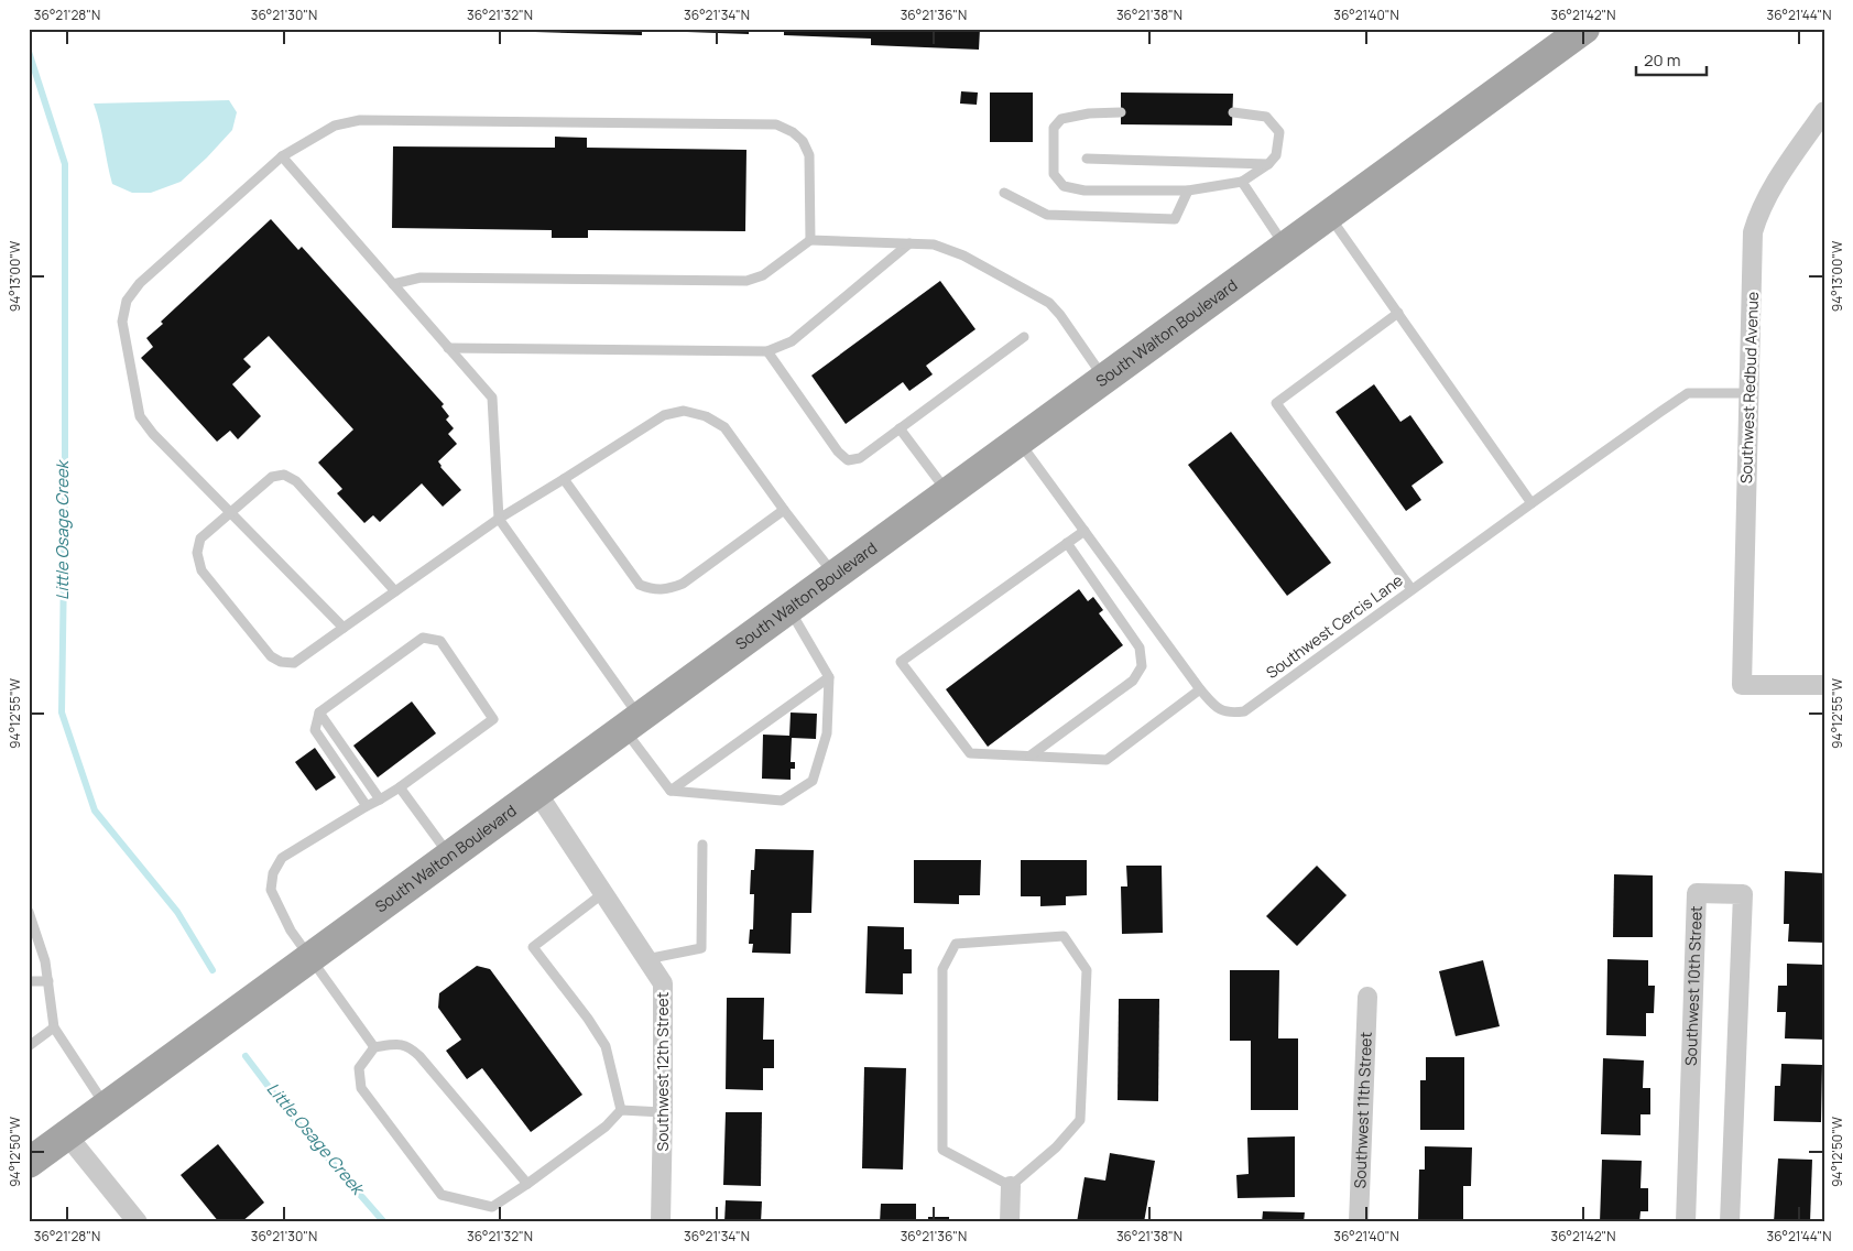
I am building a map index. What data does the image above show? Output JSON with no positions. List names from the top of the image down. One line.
{"streets":{"main road":["South Walton Boulevard"],"street":["Southwest Redbud Avenue","Southwest 10th Street","Southwest 12th Street","Southwest 11th Street"],"lane":["Southwest Cercis Lane"]},"crossings":[["South Walton Boulevard","Southwest Cercis Lane"],["South Walton Boulevard","Southwest 12th Street"],["Southwest Redbud Avenue","Southwest Cercis Lane"]],"water":["Little Osage Creek"],"scale_bar":"20 m","coordinates":["36°21'28\"N","36°21'30\"N","36°21'32\"N","36°21'34\"N","36°21'36\"N","36°21'38\"N","36°21'40\"N","36°21'42\"N","36°21'44\"N","94°13'00\"W","94°12'55\"W","94°12'50\"W"]}
